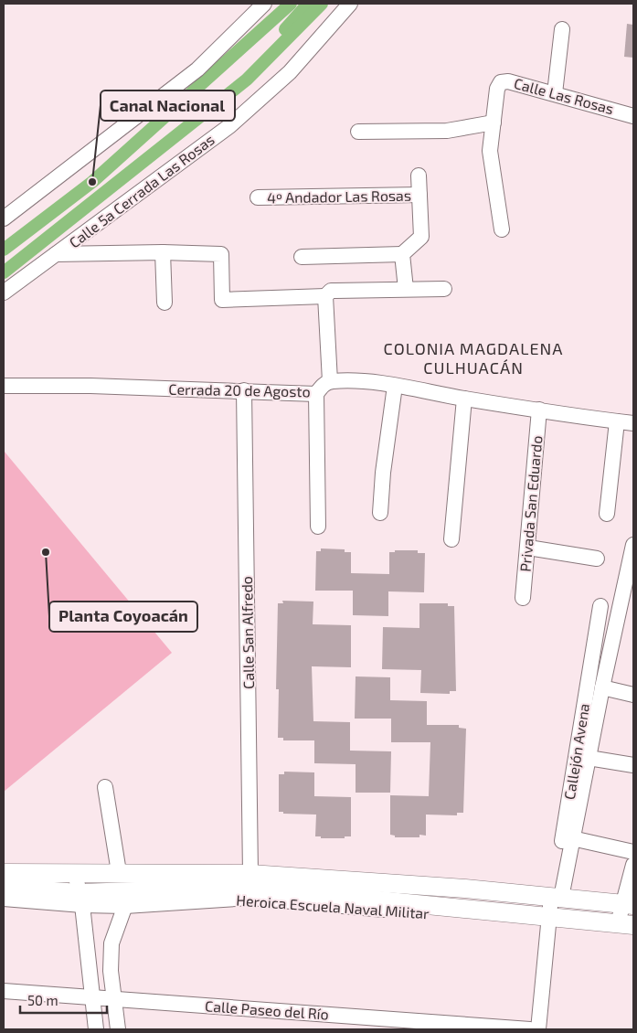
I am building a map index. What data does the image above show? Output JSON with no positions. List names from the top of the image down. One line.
{"streets":{"main road":["Heroica Escuela Naval Militar"],"street":["Calle Las Rosas","Calle 5a Cerrada Las Rosas","4º Andador Las Rosas","Cerrada 20 de Agosto","Privada San Eduardo","Calle San Alfredo","Callejón Avena","Calle Paseo del Río"]},"crossings":[["Cerrada 20 de Agosto","Privada San Eduardo"],["Cerrada 20 de Agosto","Calle San Alfredo"],["Calle San Alfredo","Heroica Escuela Naval Militar"],["Callejón Avena","Heroica Escuela Naval Militar"]],"districts":["COLONIA MAGDALENA CULHUACÁN"],"places":["Canal Nacional","Planta Coyoacán"],"scale_bar":"50 m"}
